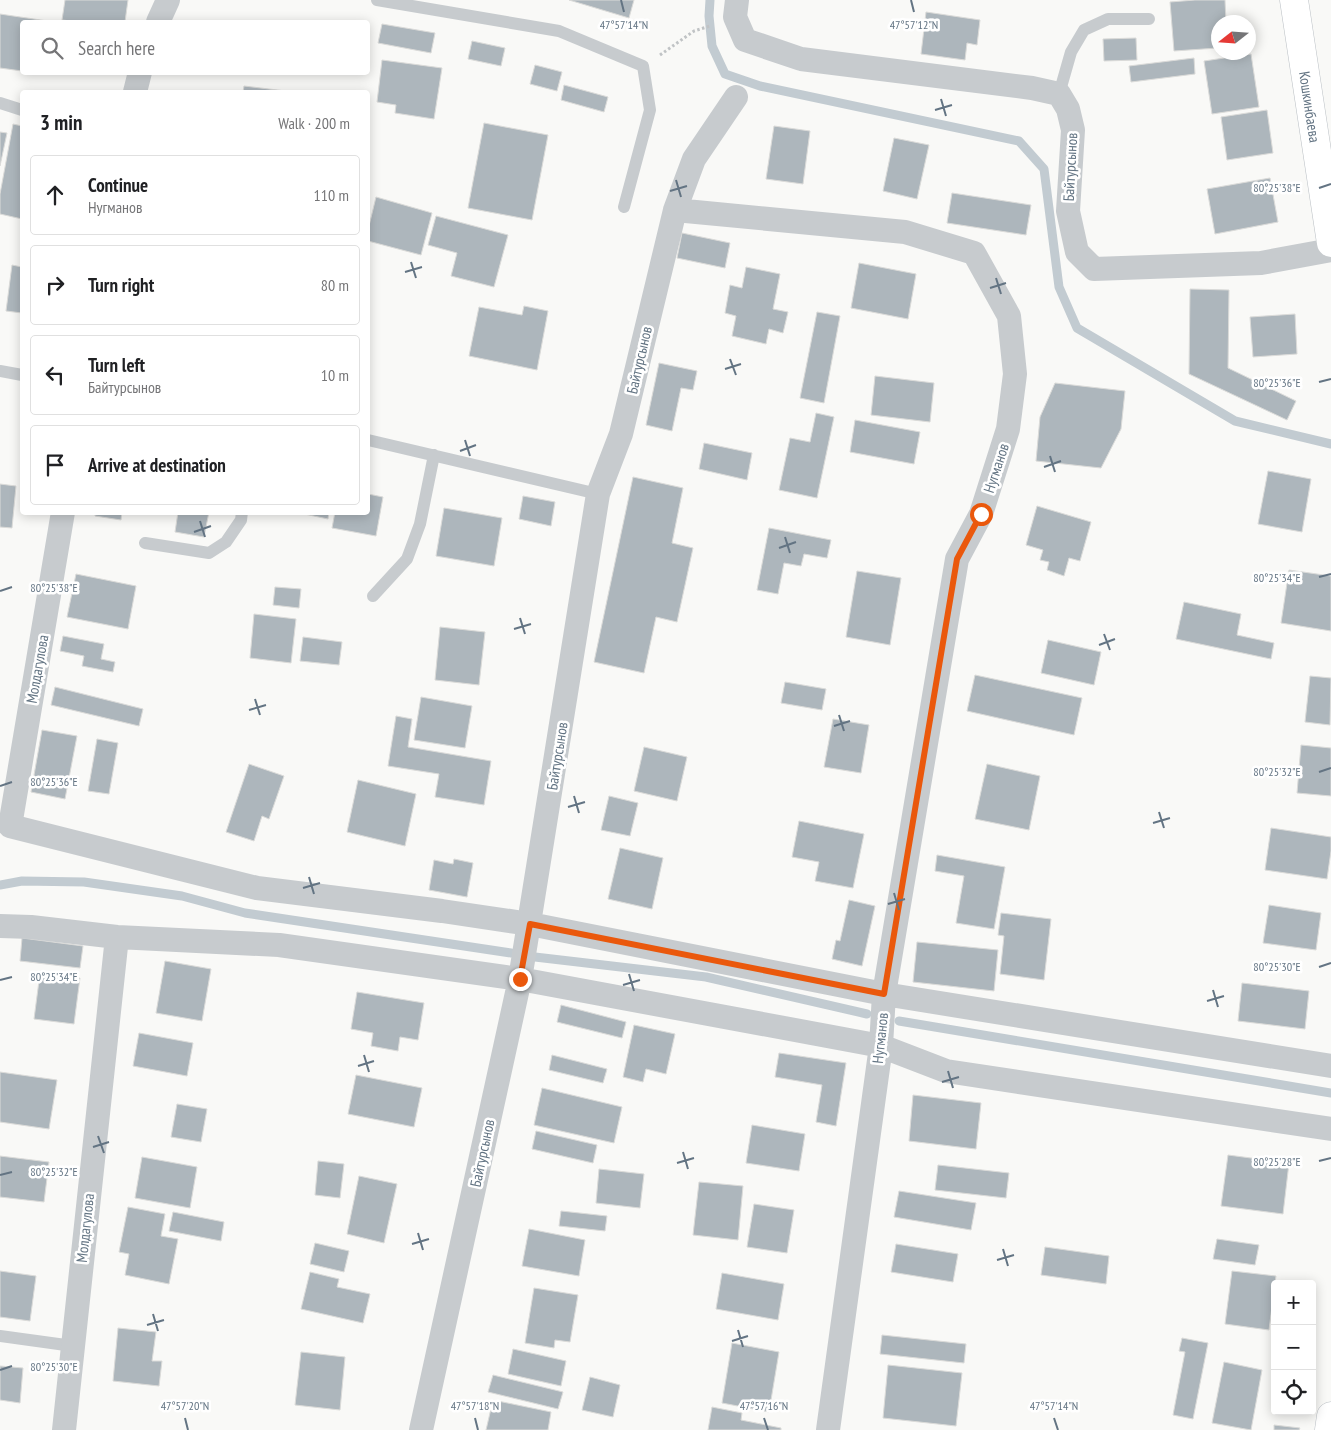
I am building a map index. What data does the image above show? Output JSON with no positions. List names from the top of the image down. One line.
{"streets":{"main road":["Кошкинбаева"],"street":["Байтурсынов","Нугманов","Молдагулова"]},"crossings":[["Байтурсынов","Нугманов"]],"north":"left","page":{"search":"Search here","heading":["3 min","Walk · 200 m"],"list":[["Continue","Нугманов","110 m"],["Turn right","80 m"],["Turn left","Байтурсынов","10 m"],"Arrive at destination"],"map_buttons":["+","−"]},"coordinates":["47°57'14\"N","47°57'12\"N","80°25'38\"E","80°25'36\"E","80°25'34\"E","80°25'32\"E","80°25'30\"E","80°25'28\"E","47°57'20\"N","47°57'18\"N","47°57'16\"N"]}
